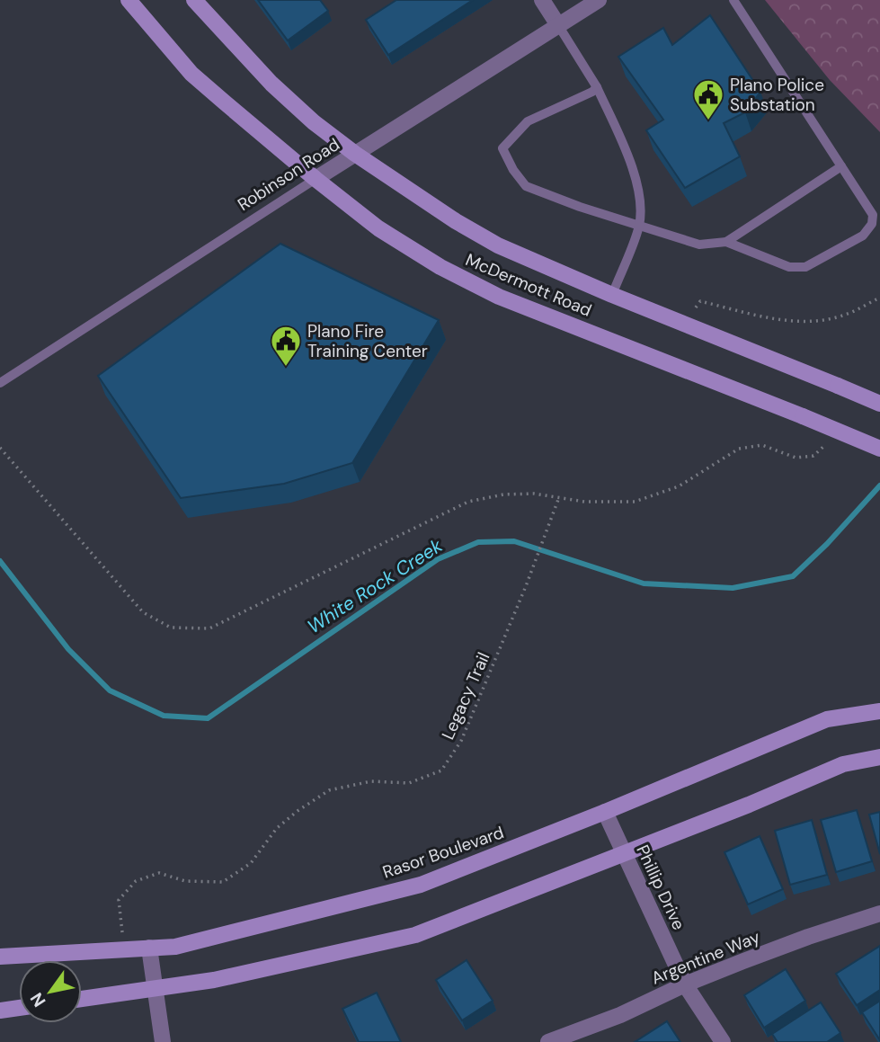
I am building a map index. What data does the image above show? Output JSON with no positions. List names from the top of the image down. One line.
{"streets":{"main road":["McDermott Road","Rasor Boulevard"],"street":["Robinson Road","Phillip Drive","Argentine Way"],"path":["Legacy Trail"]},"crossings":[["Robinson Road","McDermott Road"],["Rasor Boulevard","Phillip Drive"],["Phillip Drive","Argentine Way"]],"water":["White Rock Creek"],"places":{"public building":["Plano Police Substation","Plano Fire Training Center"]},"north":"bottom left"}
